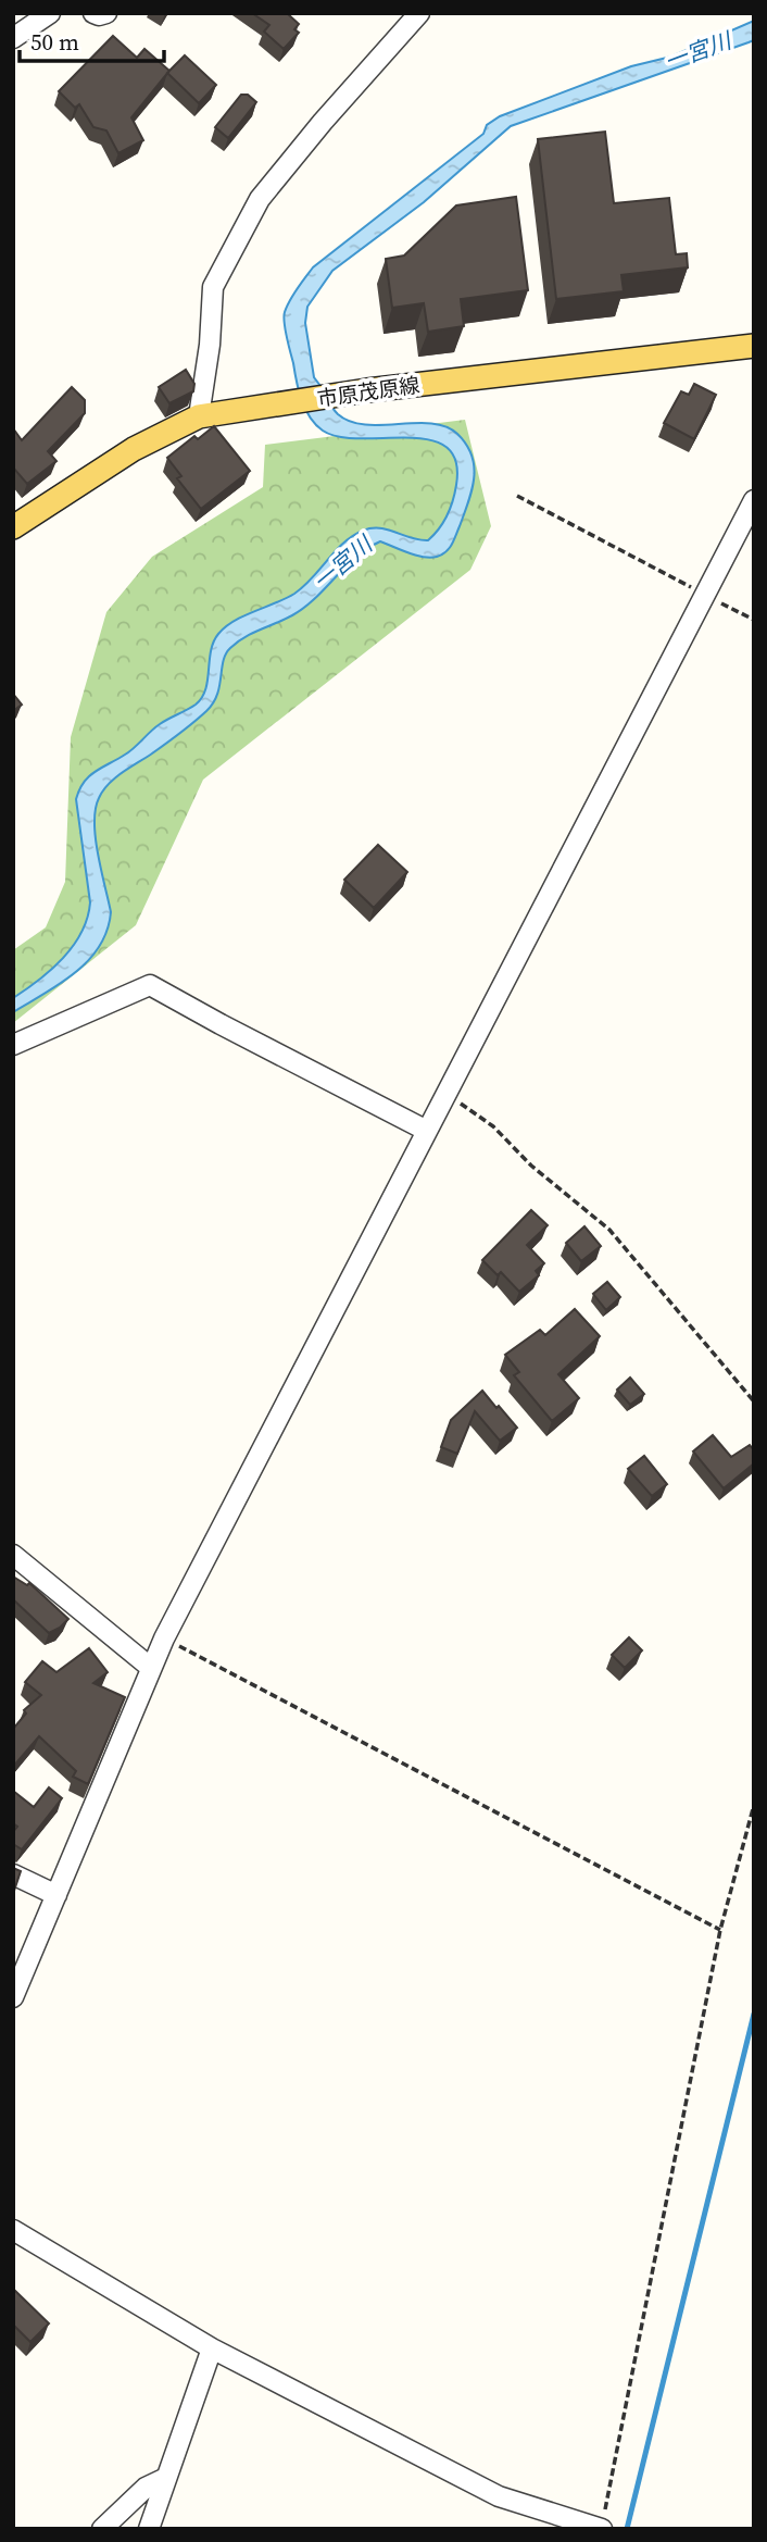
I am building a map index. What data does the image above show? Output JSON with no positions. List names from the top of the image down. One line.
{"streets":{"main road":["市原茂原線"]},"water":["一宮川"],"scale_bar":"50 m"}
